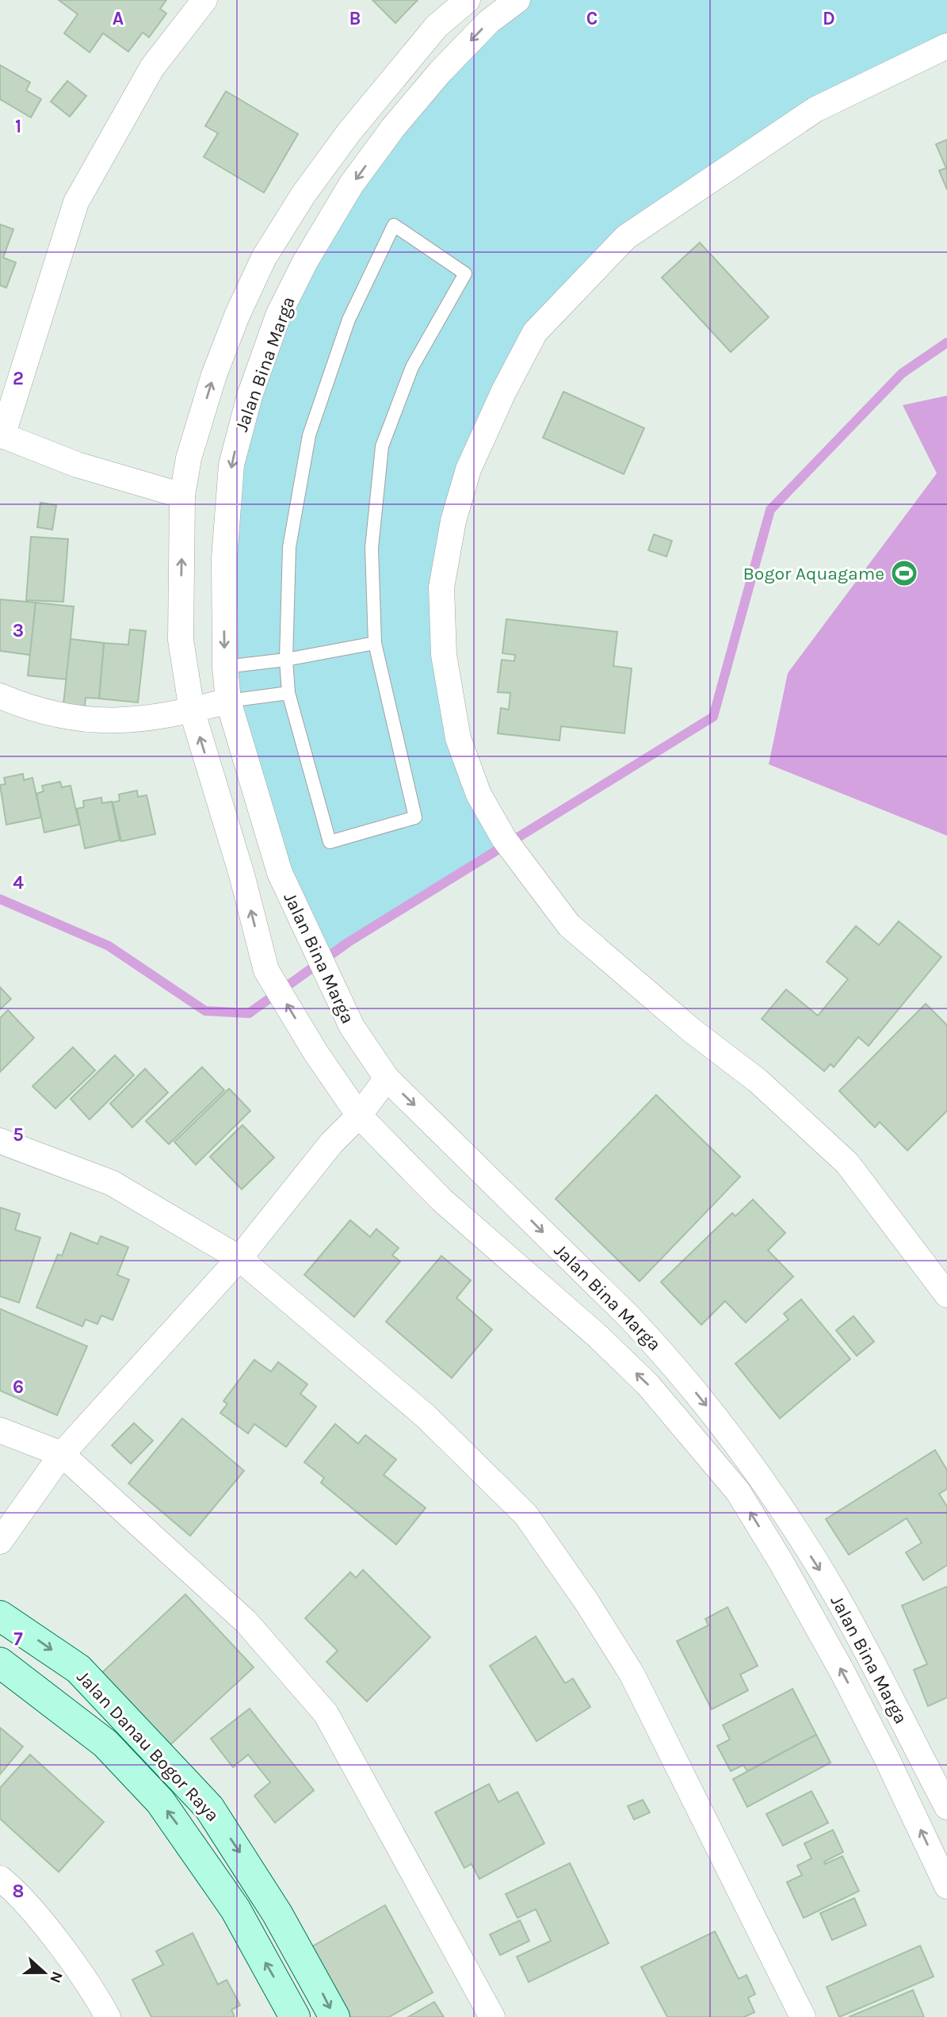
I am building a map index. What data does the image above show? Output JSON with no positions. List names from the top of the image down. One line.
{"streets":{"street":["Jalan Bina Marga","Jalan Danau Bogor Raya"]},"places":{"sports":["Bogor Aquagame"]},"north":"right","grid":{"columns":["A","B","C","D"],"rows":["1","2","3","4","5","6","7","8"]}}
